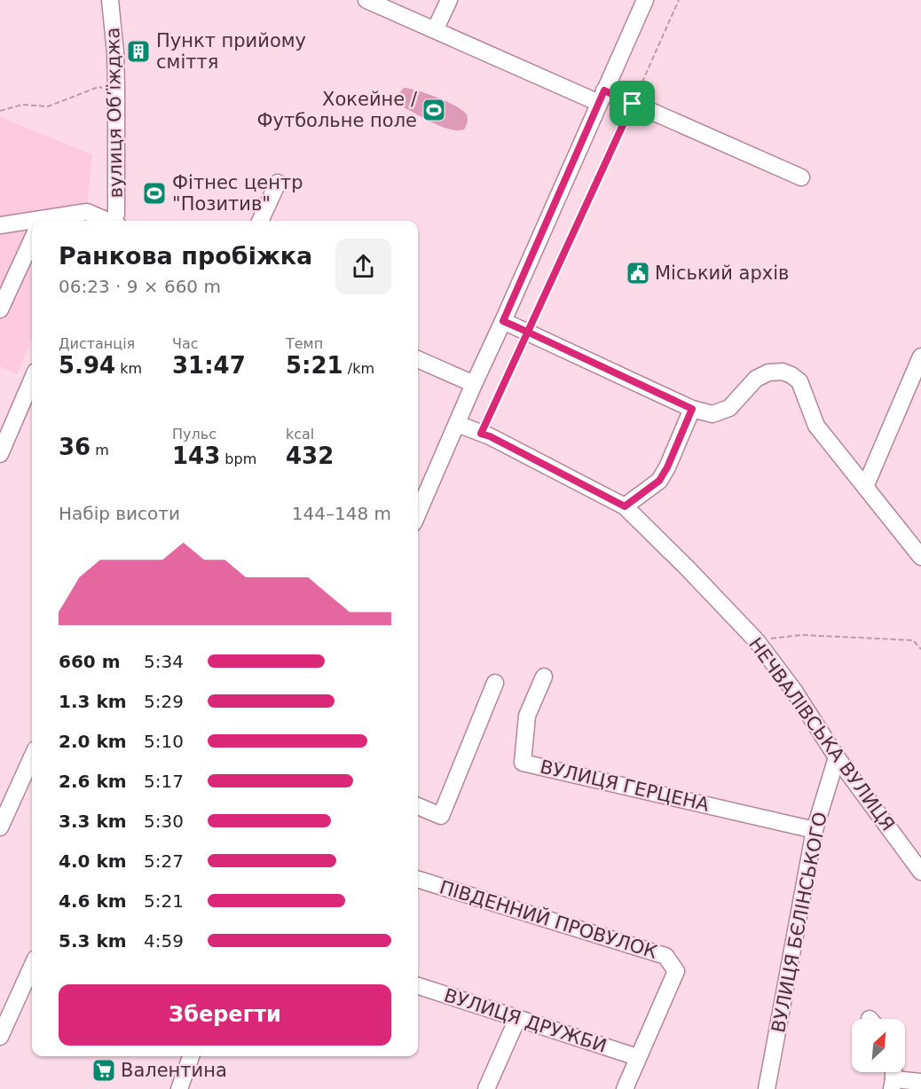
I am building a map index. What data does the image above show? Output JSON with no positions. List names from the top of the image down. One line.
{"streets":{"street":["вулиця Обʼїжджа","НЕЧВАЛІВСЬКА ВУЛИЦЯ","ВУЛИЦЯ ГЕРЦЕНА","ПІВДЕННИЙ ПРОВУЛОК","ВУЛИЦЯ БЄЛІНСЬКОГО","ВУЛИЦЯ ДРУЖБИ"]},"crossings":[["НЕЧВАЛІВСЬКА ВУЛИЦЯ","ВУЛИЦЯ БЄЛІНСЬКОГО"],["ВУЛИЦЯ ГЕРЦЕНА","ВУЛИЦЯ БЄЛІНСЬКОГО"],["ПІВДЕННИЙ ПРОВУЛОК","ВУЛИЦЯ ДРУЖБИ"]],"places":{"building":["Пункт прийому сміття"],"sports":["Хокейне / Футбольне поле","Фітнес центр \"Позитив\""],"public building":["Міський архів"],"supermarket":["Валентина"]},"north":"top right","page":{"heading":["Ранкова пробіжка","06:23 · 9 × 660 m"],"stats":[["Дистанція","5.94 km"],["Час","31:47"],["Темп","5:21 /km"],["36 m"],["Пульс","143 bpm"],["kcal","432"]],"chart":["Набір висоти","144–148 m"],"list":[{"name":"660 m","note":"5:34"},{"name":"1.3 km","note":"5:29"},{"name":"2.0 km","note":"5:10"},{"name":"2.6 km","note":"5:17"},{"name":"3.3 km","note":"5:30"},{"name":"4.0 km","note":"5:27"},{"name":"4.6 km","note":"5:21"},{"name":"5.3 km","note":"4:59"}],"buttons":"Зберегти"}}
